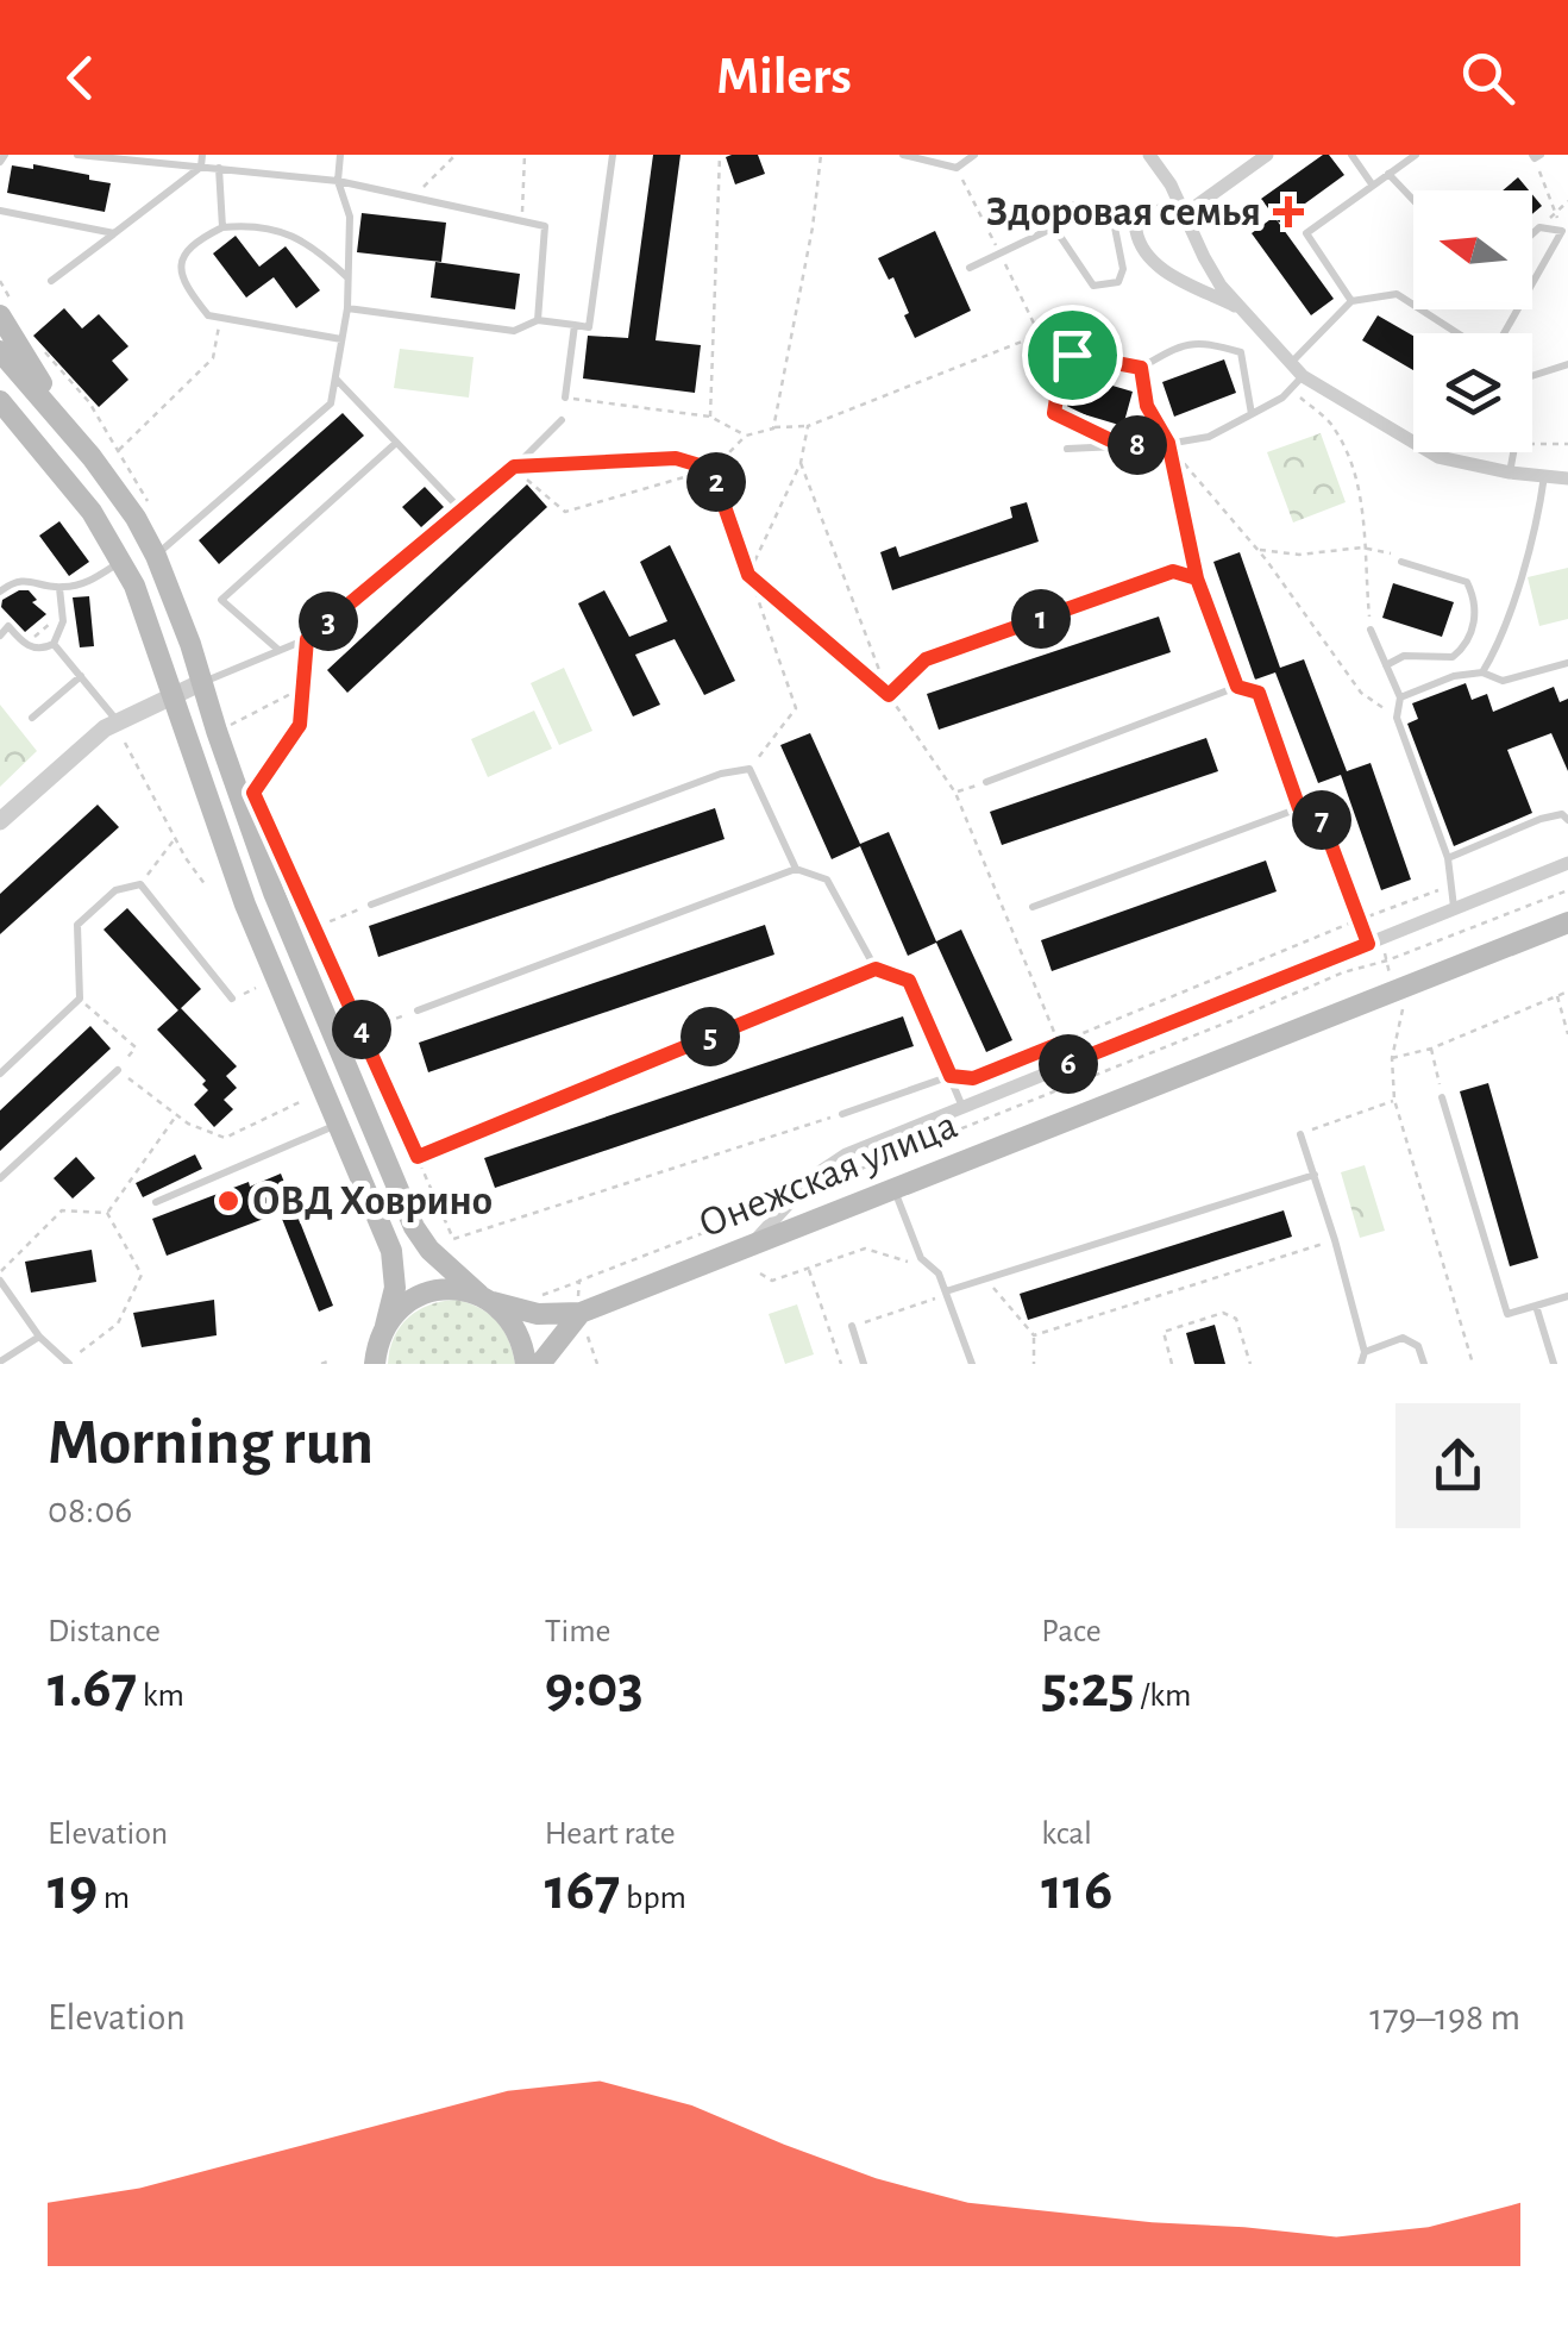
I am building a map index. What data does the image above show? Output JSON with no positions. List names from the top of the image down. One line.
{"streets":{"main road":["Онежская улица"]},"places":{"health":["Здоровая семья"],"other":["ОВД Ховрино"]},"north":"left","page":{"header":"Milers","pins":["8","2","1","3","7","4","5","6"],"heading":["Morning run","08:06"],"stats":[["Distance","1.67 km"],["Time","9:03"],["Pace","5:25 /km"],["Elevation","19 m"],["Heart rate","167 bpm"],["kcal","116"]],"chart":["Elevation","179–198 m"]}}
